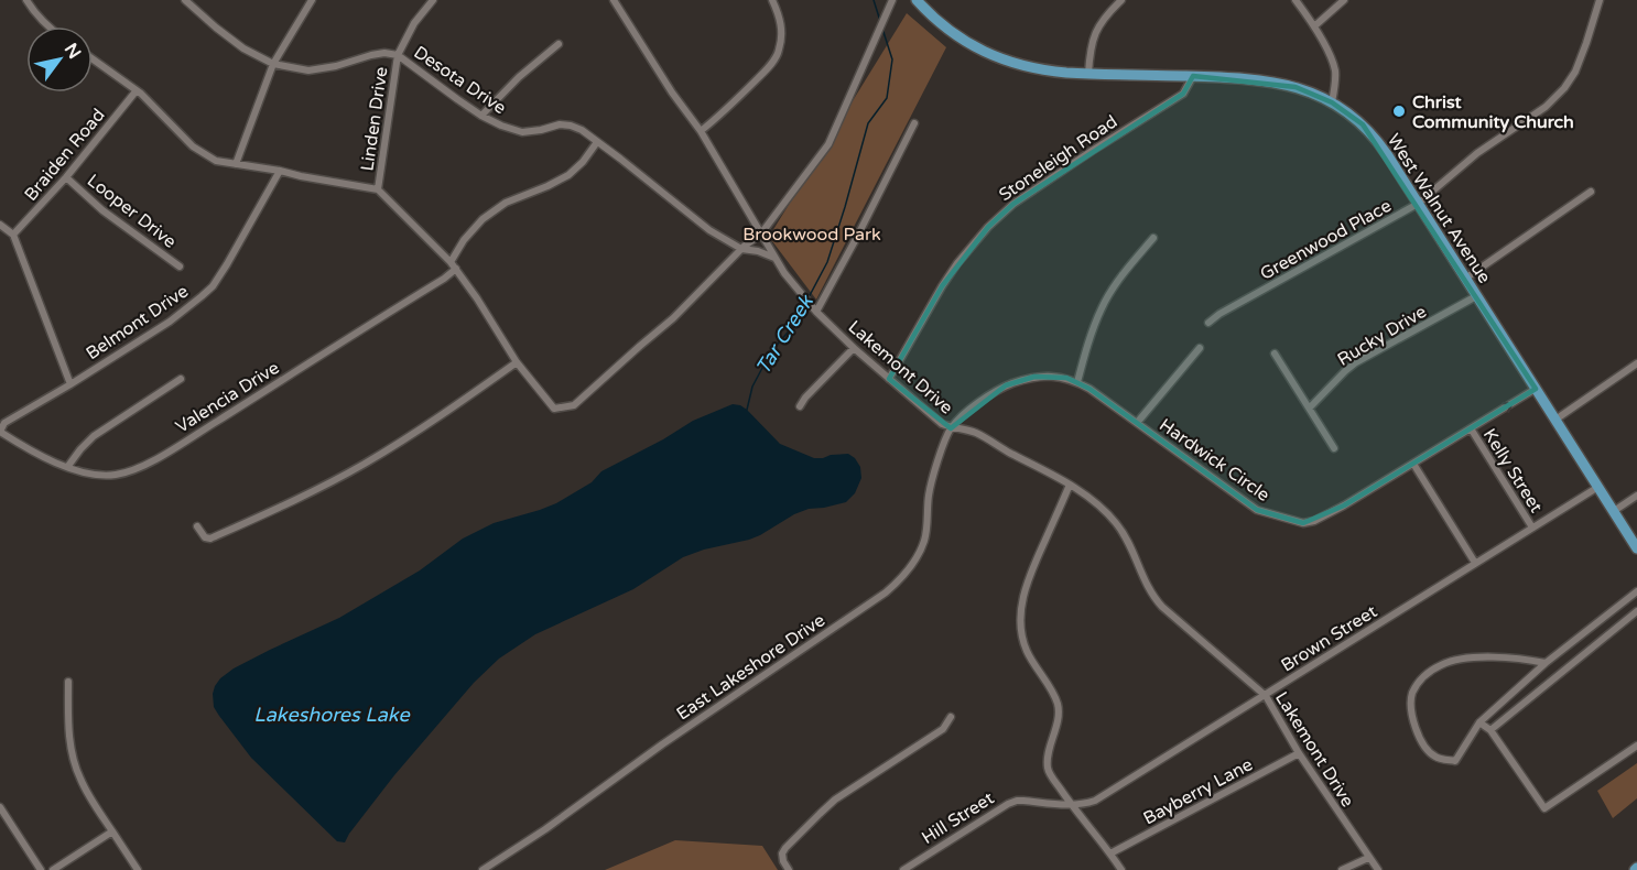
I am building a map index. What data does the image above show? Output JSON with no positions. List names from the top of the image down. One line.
{"streets":{"main road":["West Walnut Avenue"],"street":["Desota Drive","Linden Drive","Braiden Road","Stoneleigh Road","Looper Drive","Greenwood Place","Belmont Drive","Rucky Drive","Lakemont Drive","Valencia Drive","Hardwick Circle","Kelly Street","Brown Street","East Lakeshore Drive","Bayberry Lane","Hill Street"]},"crossings":[["Desota Drive","Linden Drive"],["Desota Drive","Lakemont Drive"],["Linden Drive","Valencia Drive"],["Braiden Road","Looper Drive"],["Stoneleigh Road","West Walnut Avenue"],["Stoneleigh Road","Lakemont Drive"],["West Walnut Avenue","Greenwood Place"],["West Walnut Avenue","Rucky Drive"],["West Walnut Avenue","Hardwick Circle"],["West Walnut Avenue","Brown Street"],["Belmont Drive","Valencia Drive"],["Lakemont Drive","Hardwick Circle"],["Lakemont Drive","Brown Street"],["Lakemont Drive","East Lakeshore Drive"],["Lakemont Drive","Bayberry Lane"],["Hardwick Circle","Kelly Street"],["Hardwick Circle","East Lakeshore Drive"],["Kelly Street","Brown Street"],["Brown Street","Hill Street"]],"water":["Tar Creek","Lakeshores Lake"],"parks":["Brookwood Park"],"places":["Christ Community Church"],"north":"top right"}
